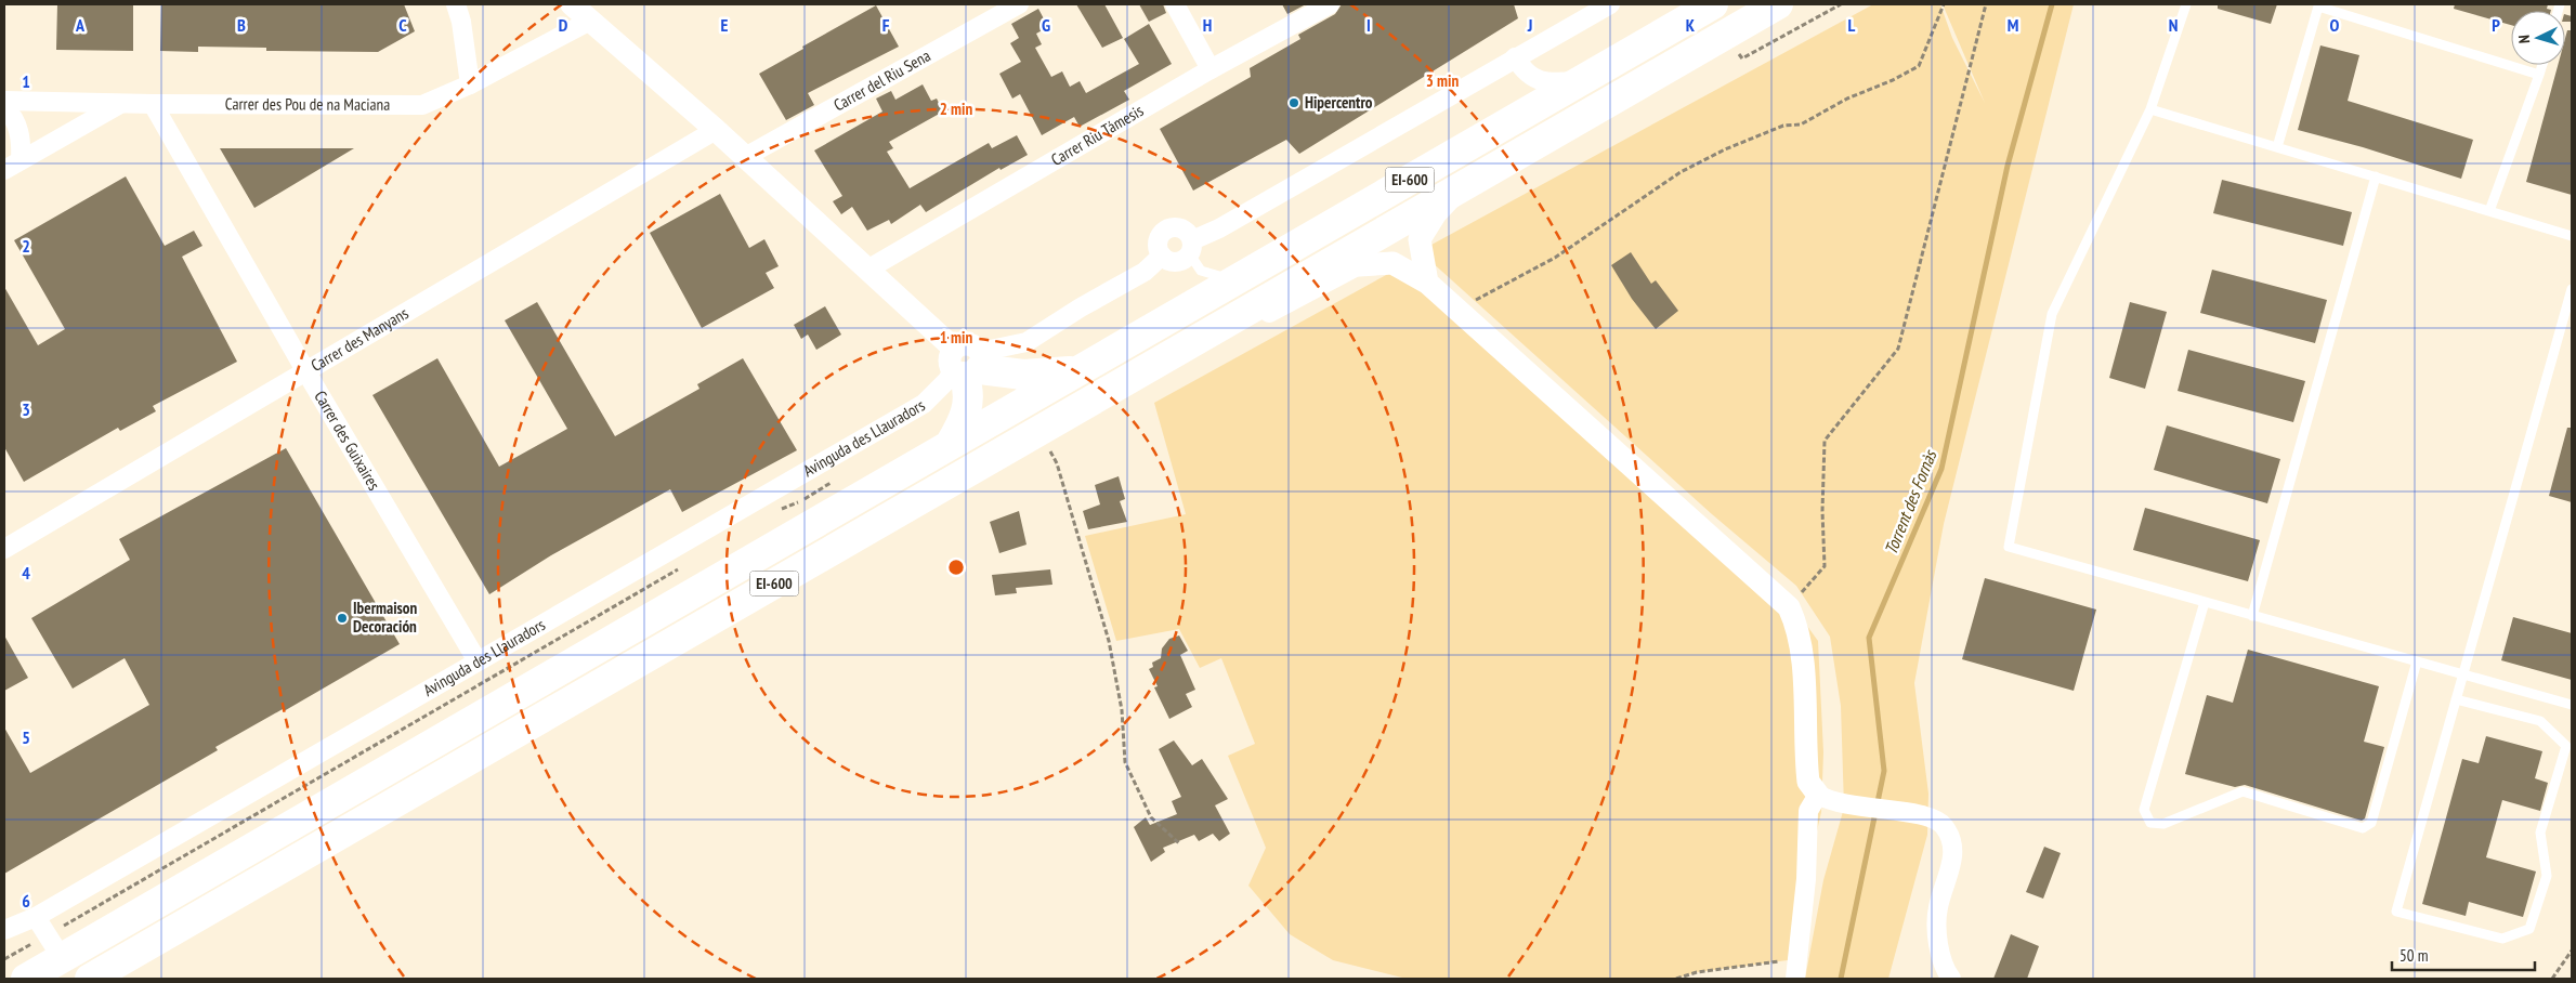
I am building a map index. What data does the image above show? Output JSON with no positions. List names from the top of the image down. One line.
{"streets":{"main road":["EI-600"],"street":["Carrer del Riu Sena","Carrer des Pou de na Maciana","Carrer Riu Támesis","Carrer des Manyans","Avinguda des Llauradors","Carrer des Guixaires"]},"crossings":[["Carrer des Pou de na Maciana","Carrer des Guixaires"],["Carrer des Manyans","Carrer des Guixaires"],["Avinguda des Llauradors","Carrer des Guixaires"]],"water":["Torrent des Fornàs"],"places":["Hipercentro","Ibermaison Decoración"],"scale_bar":"50 m","north":"left","grid":{"columns":["A","B","C","D","E","F","G","H","I","J","K","L","M","N","O","P"],"rows":["1","2","3","4","5","6"]},"rings":["3 min","2 min","1 min"]}
